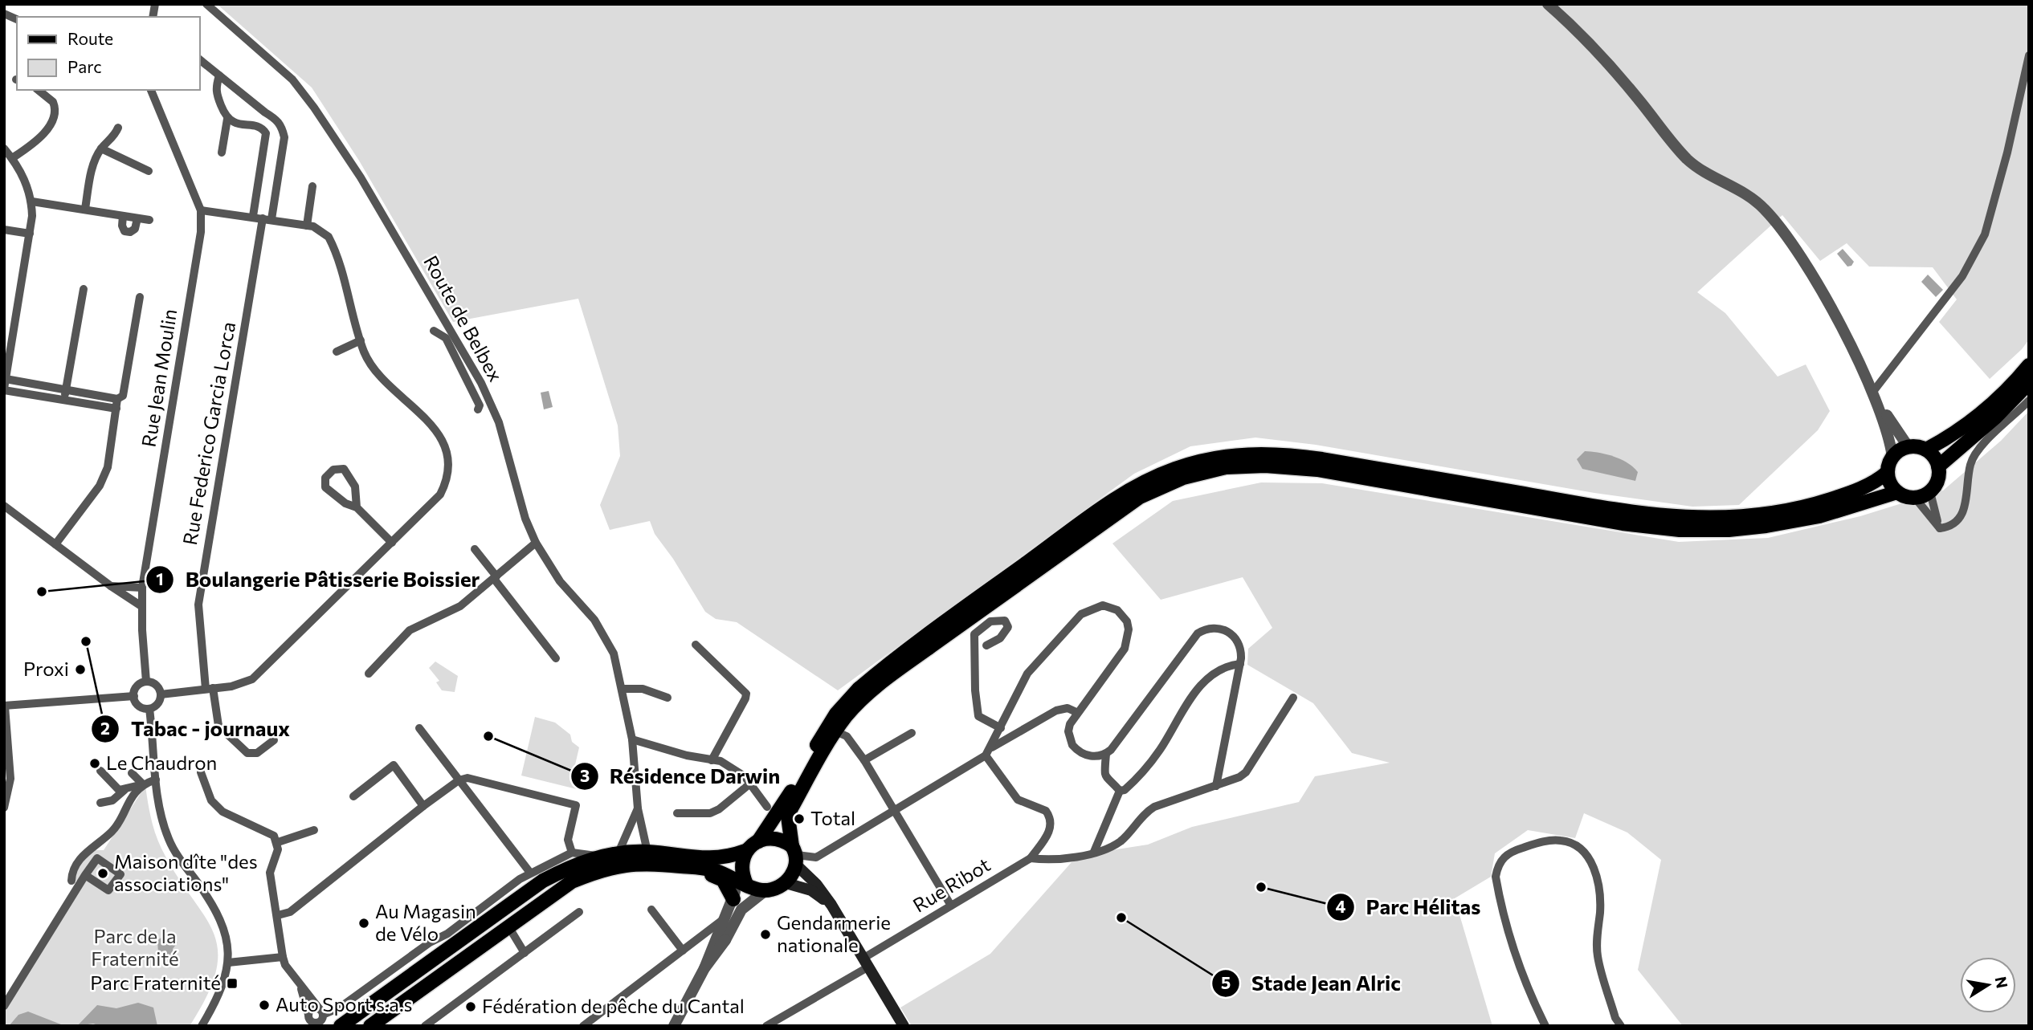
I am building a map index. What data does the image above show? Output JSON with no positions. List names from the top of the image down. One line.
{"streets":{"street":["Route de Belbex","Rue Jean Moulin","Rue Federico Garcia Lorca","Rue Ribot"]},"parks":["Parc de la Fraternité"],"places":{"other":["Boulangerie Pâtisserie Boissier","Tabac - journaux","Proxi","Résidence Darwin","Le Chaudron","Total","Maison dîte \"des associations\"","Parc Hélitas","Stade Jean Alric","Au Magasin de Vélo","Gendarmerie nationale","Auto Sport s.a.s","Fédération de pêche du Cantal"],"transit":["Parc Fraternité"]},"legend":["Route","Parc"],"north":"right"}
